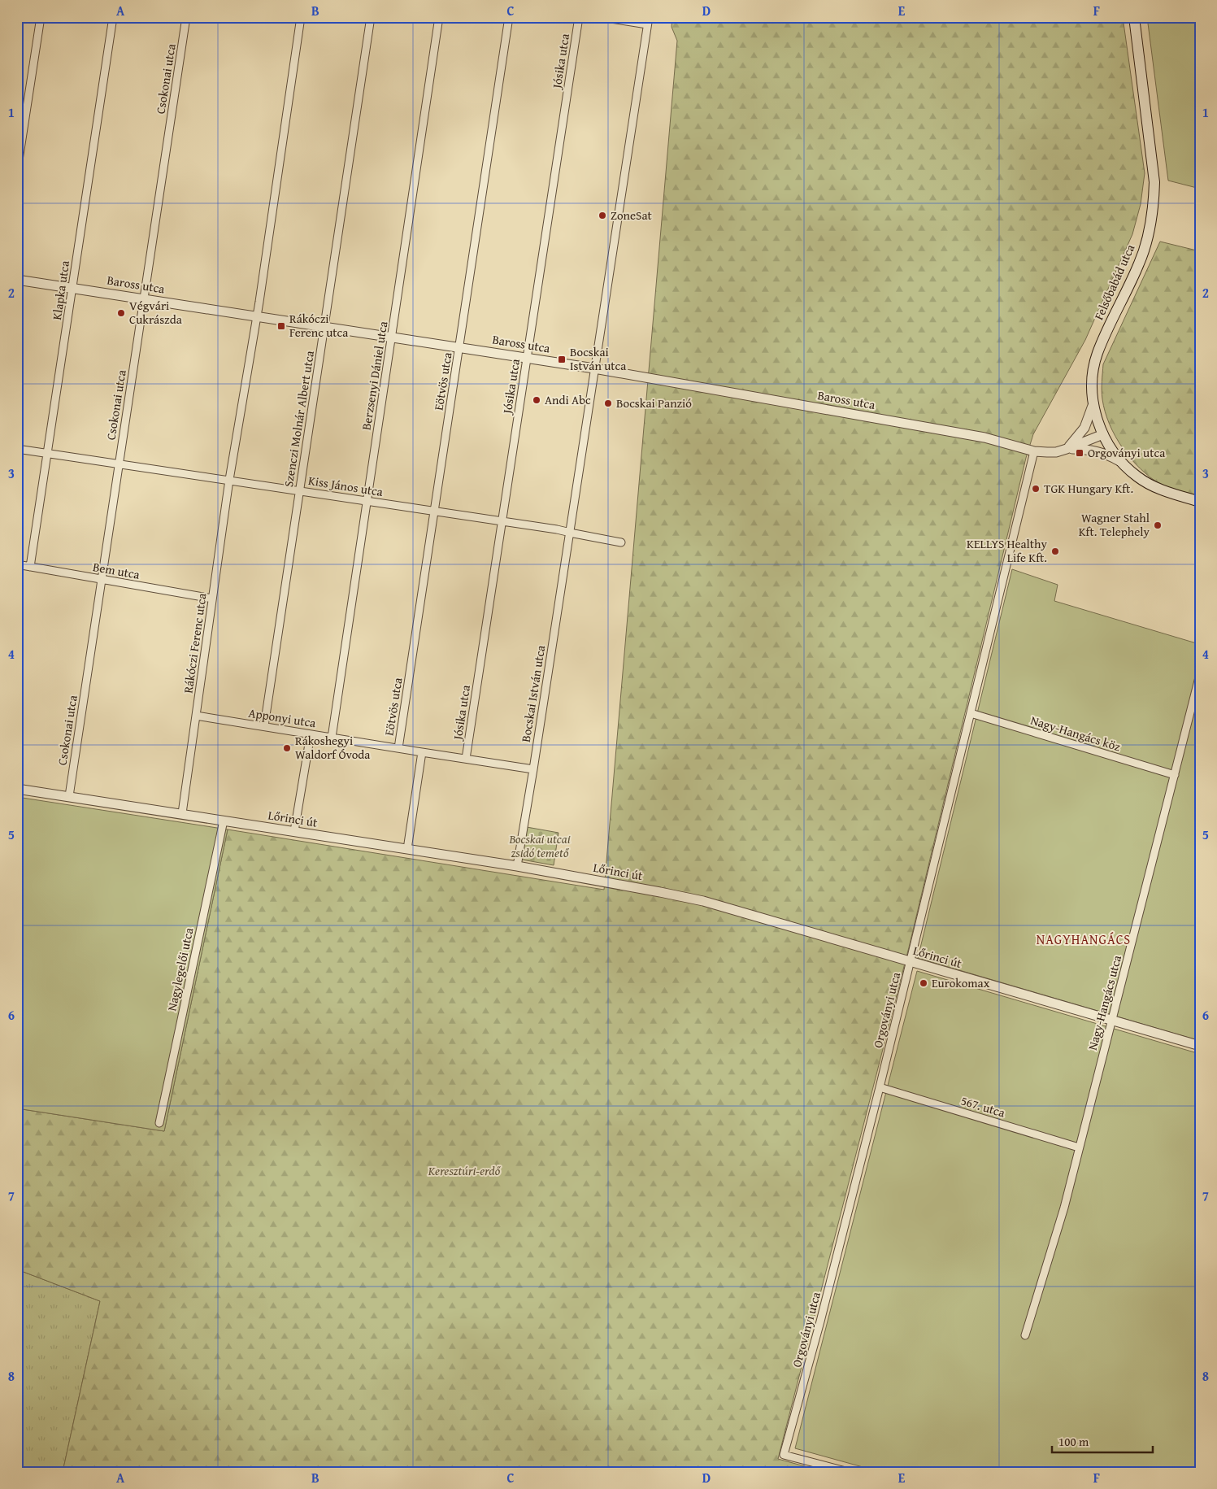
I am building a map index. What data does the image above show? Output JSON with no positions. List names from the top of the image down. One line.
{"streets":{"main road":["Felsőbabád utca","Baross utca"],"street":["Jósika utca","Csokonai utca","Klapka utca","Berzsenyi Dániel utca","Eötvös utca","Szenczi Molnár Albert utca","Kiss János utca","Bem utca","Rákóczi Ferenc utca","Bocskai István utca","Apponyi utca","Nagy-Hangács köz","Lőrinci út","Nagylegelői utca","Nagy-Hangács utca","Orgoványi utca","567. utca"]},"crossings":[["Jósika utca","Baross utca"],["Jósika utca","Kiss János utca"],["Jósika utca","Apponyi utca"],["Csokonai utca","Baross utca"],["Csokonai utca","Kiss János utca"],["Csokonai utca","Bem utca"],["Csokonai utca","Lőrinci út"],["Felsőbabád utca","Baross utca"],["Baross utca","Klapka utca"],["Baross utca","Berzsenyi Dániel utca"],["Baross utca","Eötvös utca"],["Baross utca","Szenczi Molnár Albert utca"],["Baross utca","Rákóczi Ferenc utca"],["Baross utca","Bocskai István utca"],["Baross utca","Orgoványi utca"],["Klapka utca","Kiss János utca"],["Klapka utca","Bem utca"],["Berzsenyi Dániel utca","Kiss János utca"],["Berzsenyi Dániel utca","Apponyi utca"],["Eötvös utca","Kiss János utca"],["Eötvös utca","Apponyi utca"],["Szenczi Molnár Albert utca","Kiss János utca"],["Szenczi Molnár Albert utca","Apponyi utca"],["Kiss János utca","Rákóczi Ferenc utca"],["Kiss János utca","Bocskai István utca"],["Bem utca","Rákóczi Ferenc utca"],["Rákóczi Ferenc utca","Apponyi utca"],["Rákóczi Ferenc utca","Lőrinci út"],["Bocskai István utca","Apponyi utca"],["Bocskai István utca","Lőrinci út"],["Nagy-Hangács köz","Nagy-Hangács utca"],["Nagy-Hangács köz","Orgoványi utca"],["Lőrinci út","Nagylegelői utca"],["Lőrinci út","Nagy-Hangács utca"],["Lőrinci út","Orgoványi utca"],["Nagy-Hangács utca","567. utca"],["Orgoványi utca","567. utca"]],"districts":["NAGYHANGÁCS"],"parks":["Bocskai utcai zsidó temető","Keresztúri-erdő"],"places":{"other":["ZoneSat","Végvári Cukrászda","Andi Abc","Bocskai Panzió","TGK Hungary Kft.","Wagner Stahl Kft. Telephely","KELLYS Healthy Life Kft.","Rákoshegyi Waldorf Óvoda","Eurokomax"],"transit":["Rákóczi Ferenc utca","Bocskai István utca","Orgoványi utca"]},"scale_bar":"100 m","grid":{"columns":["A","B","C","D","E","F"],"rows":["1","2","3","4","5","6","7","8"]}}
